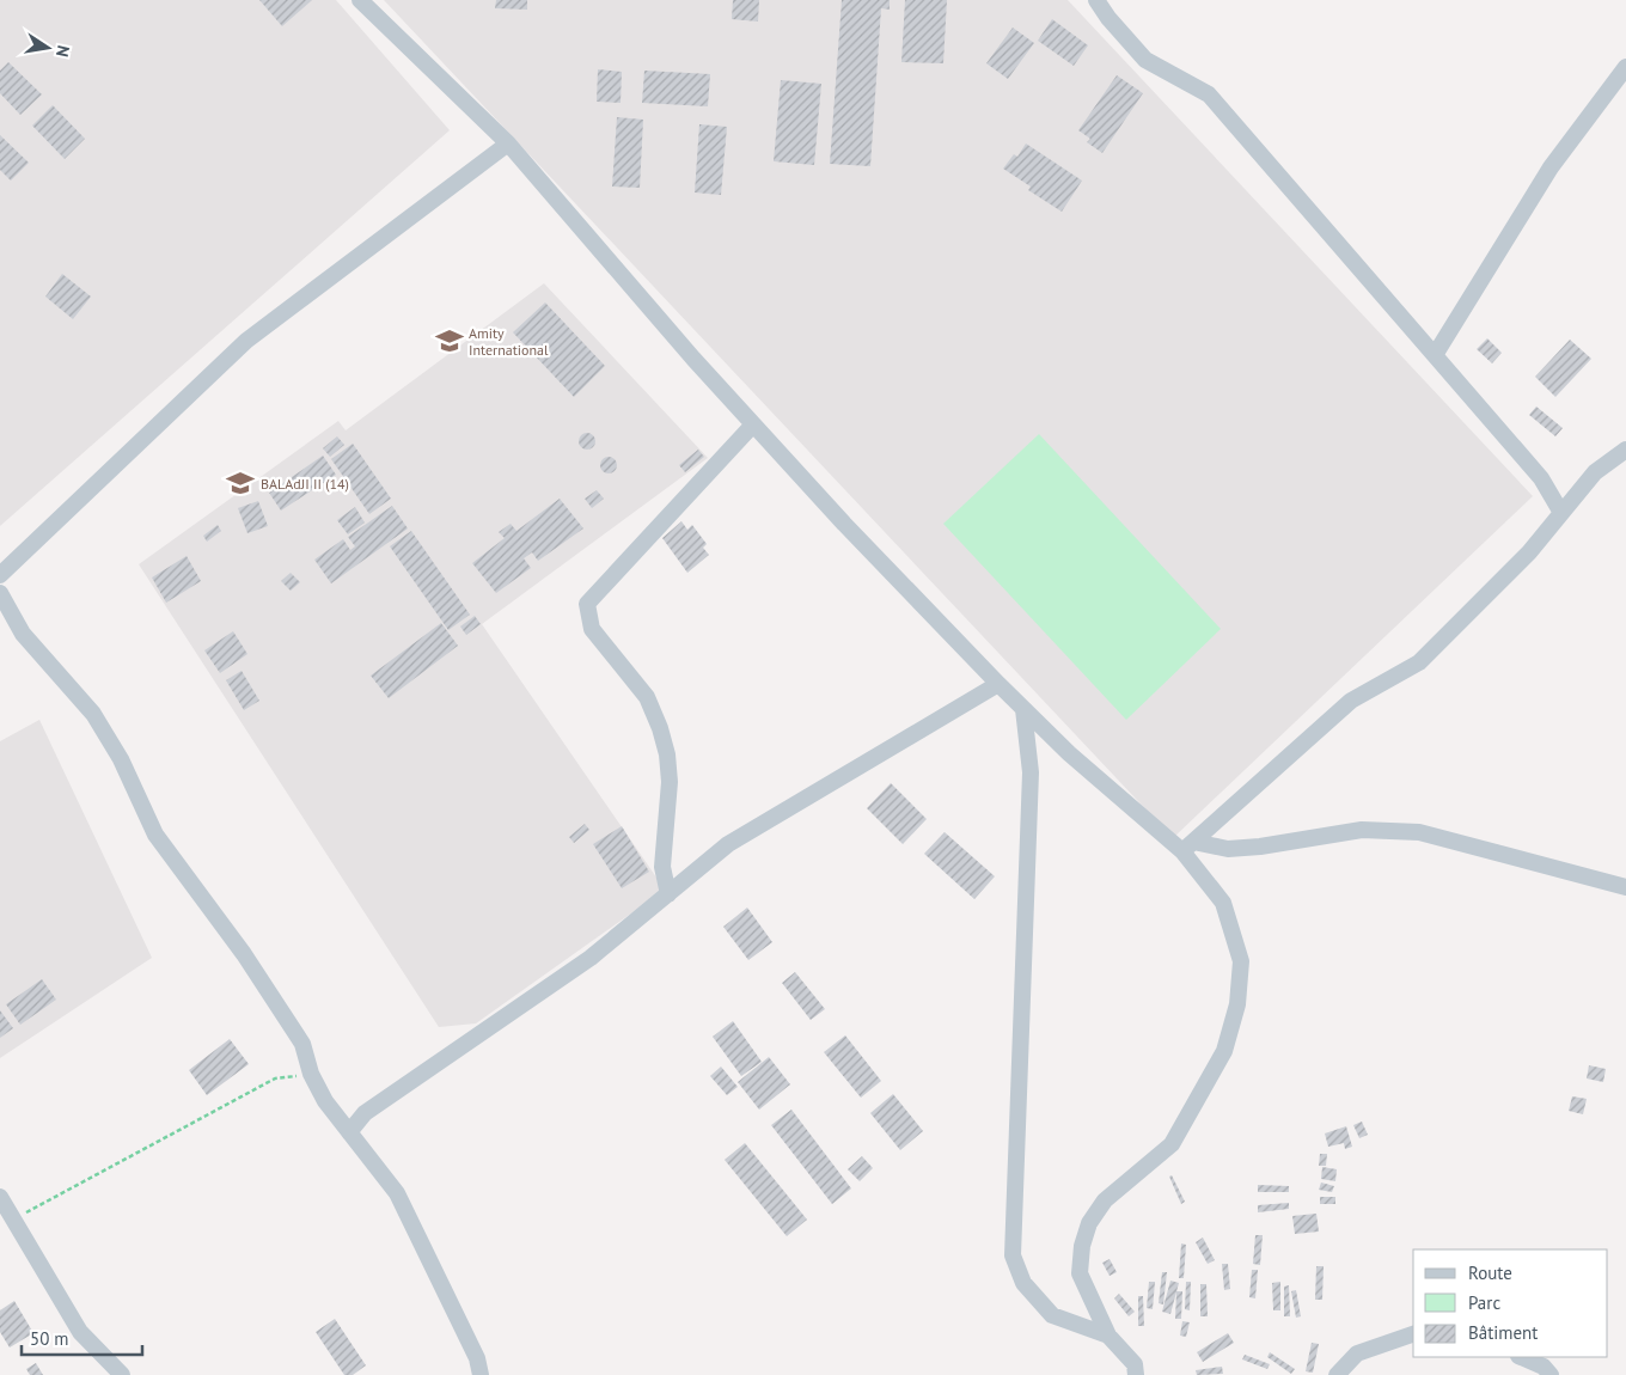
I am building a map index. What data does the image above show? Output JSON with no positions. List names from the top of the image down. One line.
{"places":{"school or university":["Amity International","BALAdJI II (14)"]},"legend":["Route","Parc","Bâtiment"],"scale_bar":"50 m","north":"right"}
